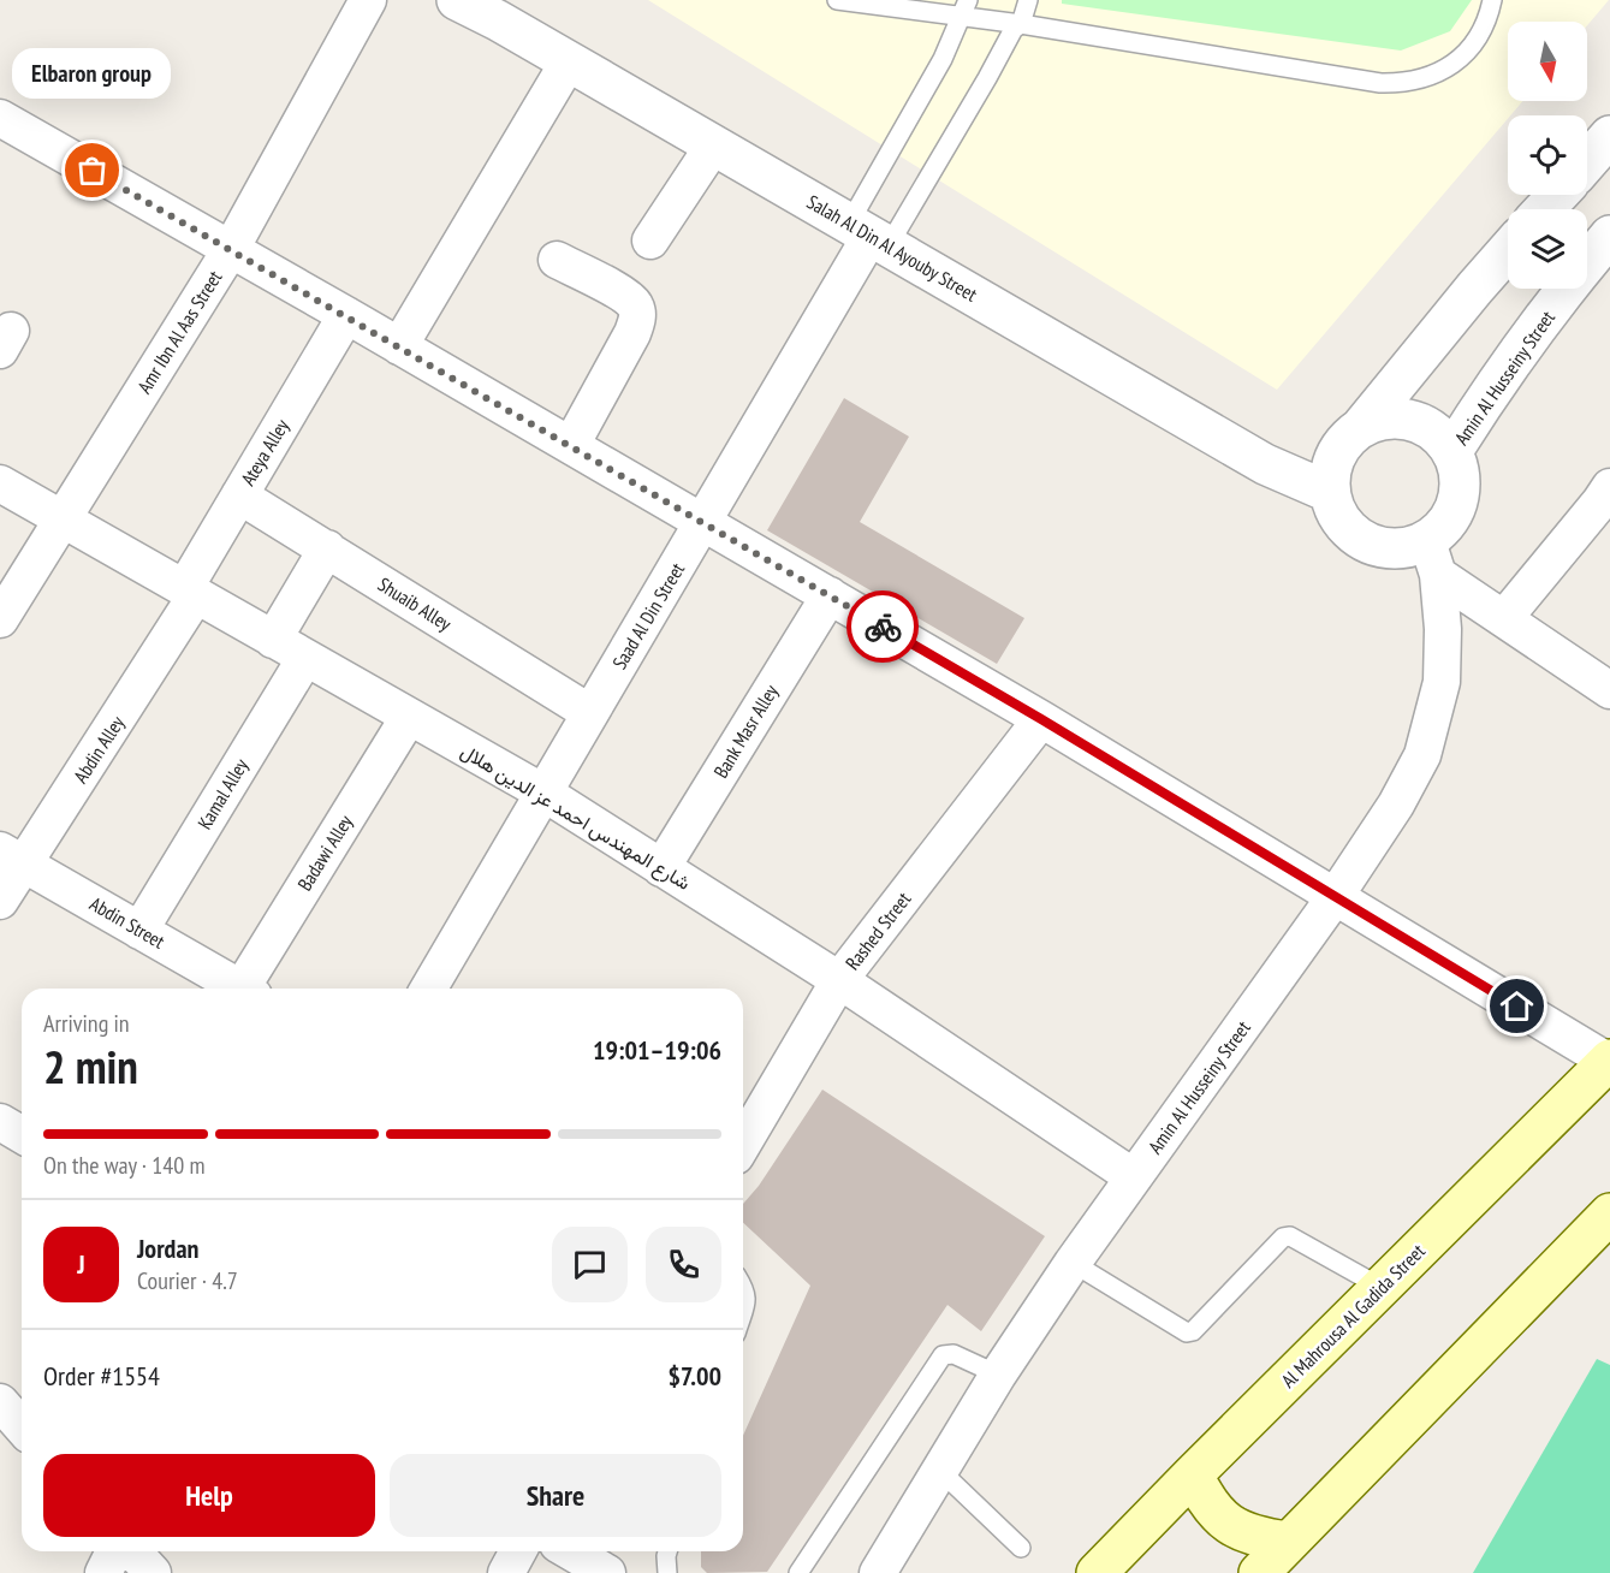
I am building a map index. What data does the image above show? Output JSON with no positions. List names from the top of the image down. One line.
{"streets":{"main road":["Al Mahrousa Al Gadida Street"],"street":["Salah Al Din Al Ayouby Street","Amr Ibn Al Aas Street","Amin Al Husseiny Street","Ateya Alley","Shuaib Alley","Saad Al Din Street","Bank Masr Alley","Abdin Alley","Kamal Alley","شارع المهندس احمد عز الدين هلال","Badawi Alley","Abdin Street","Rashed Street"]},"crossings":[["Salah Al Din Al Ayouby Street","Amin Al Husseiny Street"],["Salah Al Din Al Ayouby Street","Saad Al Din Street"],["Amr Ibn Al Aas Street","شارع المهندس احمد عز الدين هلال"],["Amin Al Husseiny Street","شارع المهندس احمد عز الدين هلال"],["Ateya Alley","Shuaib Alley"],["Ateya Alley","Abdin Alley"],["Ateya Alley","شارع المهندس احمد عز الدين هلال"],["Shuaib Alley","Saad Al Din Street"],["Saad Al Din Street","شارع المهندس احمد عز الدين هلال"],["Bank Masr Alley","شارع المهندس احمد عز الدين هلال"],["Abdin Alley","شارع المهندس احمد عز الدين هلال"],["Abdin Alley","Abdin Street"],["Kamal Alley","شارع المهندس احمد عز الدين هلال"],["Kamal Alley","Abdin Street"],["شارع المهندس احمد عز الدين هلال","Badawi Alley"],["شارع المهندس احمد عز الدين هلال","Rashed Street"]],"places":["Elbaron group"],"north":"bottom","page":{"bubble":"Elbaron group","heading":["2 min","Arriving in","19:01–19:06"],"panel":["Jordan","Courier · 4.7","Order #1554","$7.00"],"bar":"On the way · 140 m","round":"J","buttons":["Help","Share"]}}
